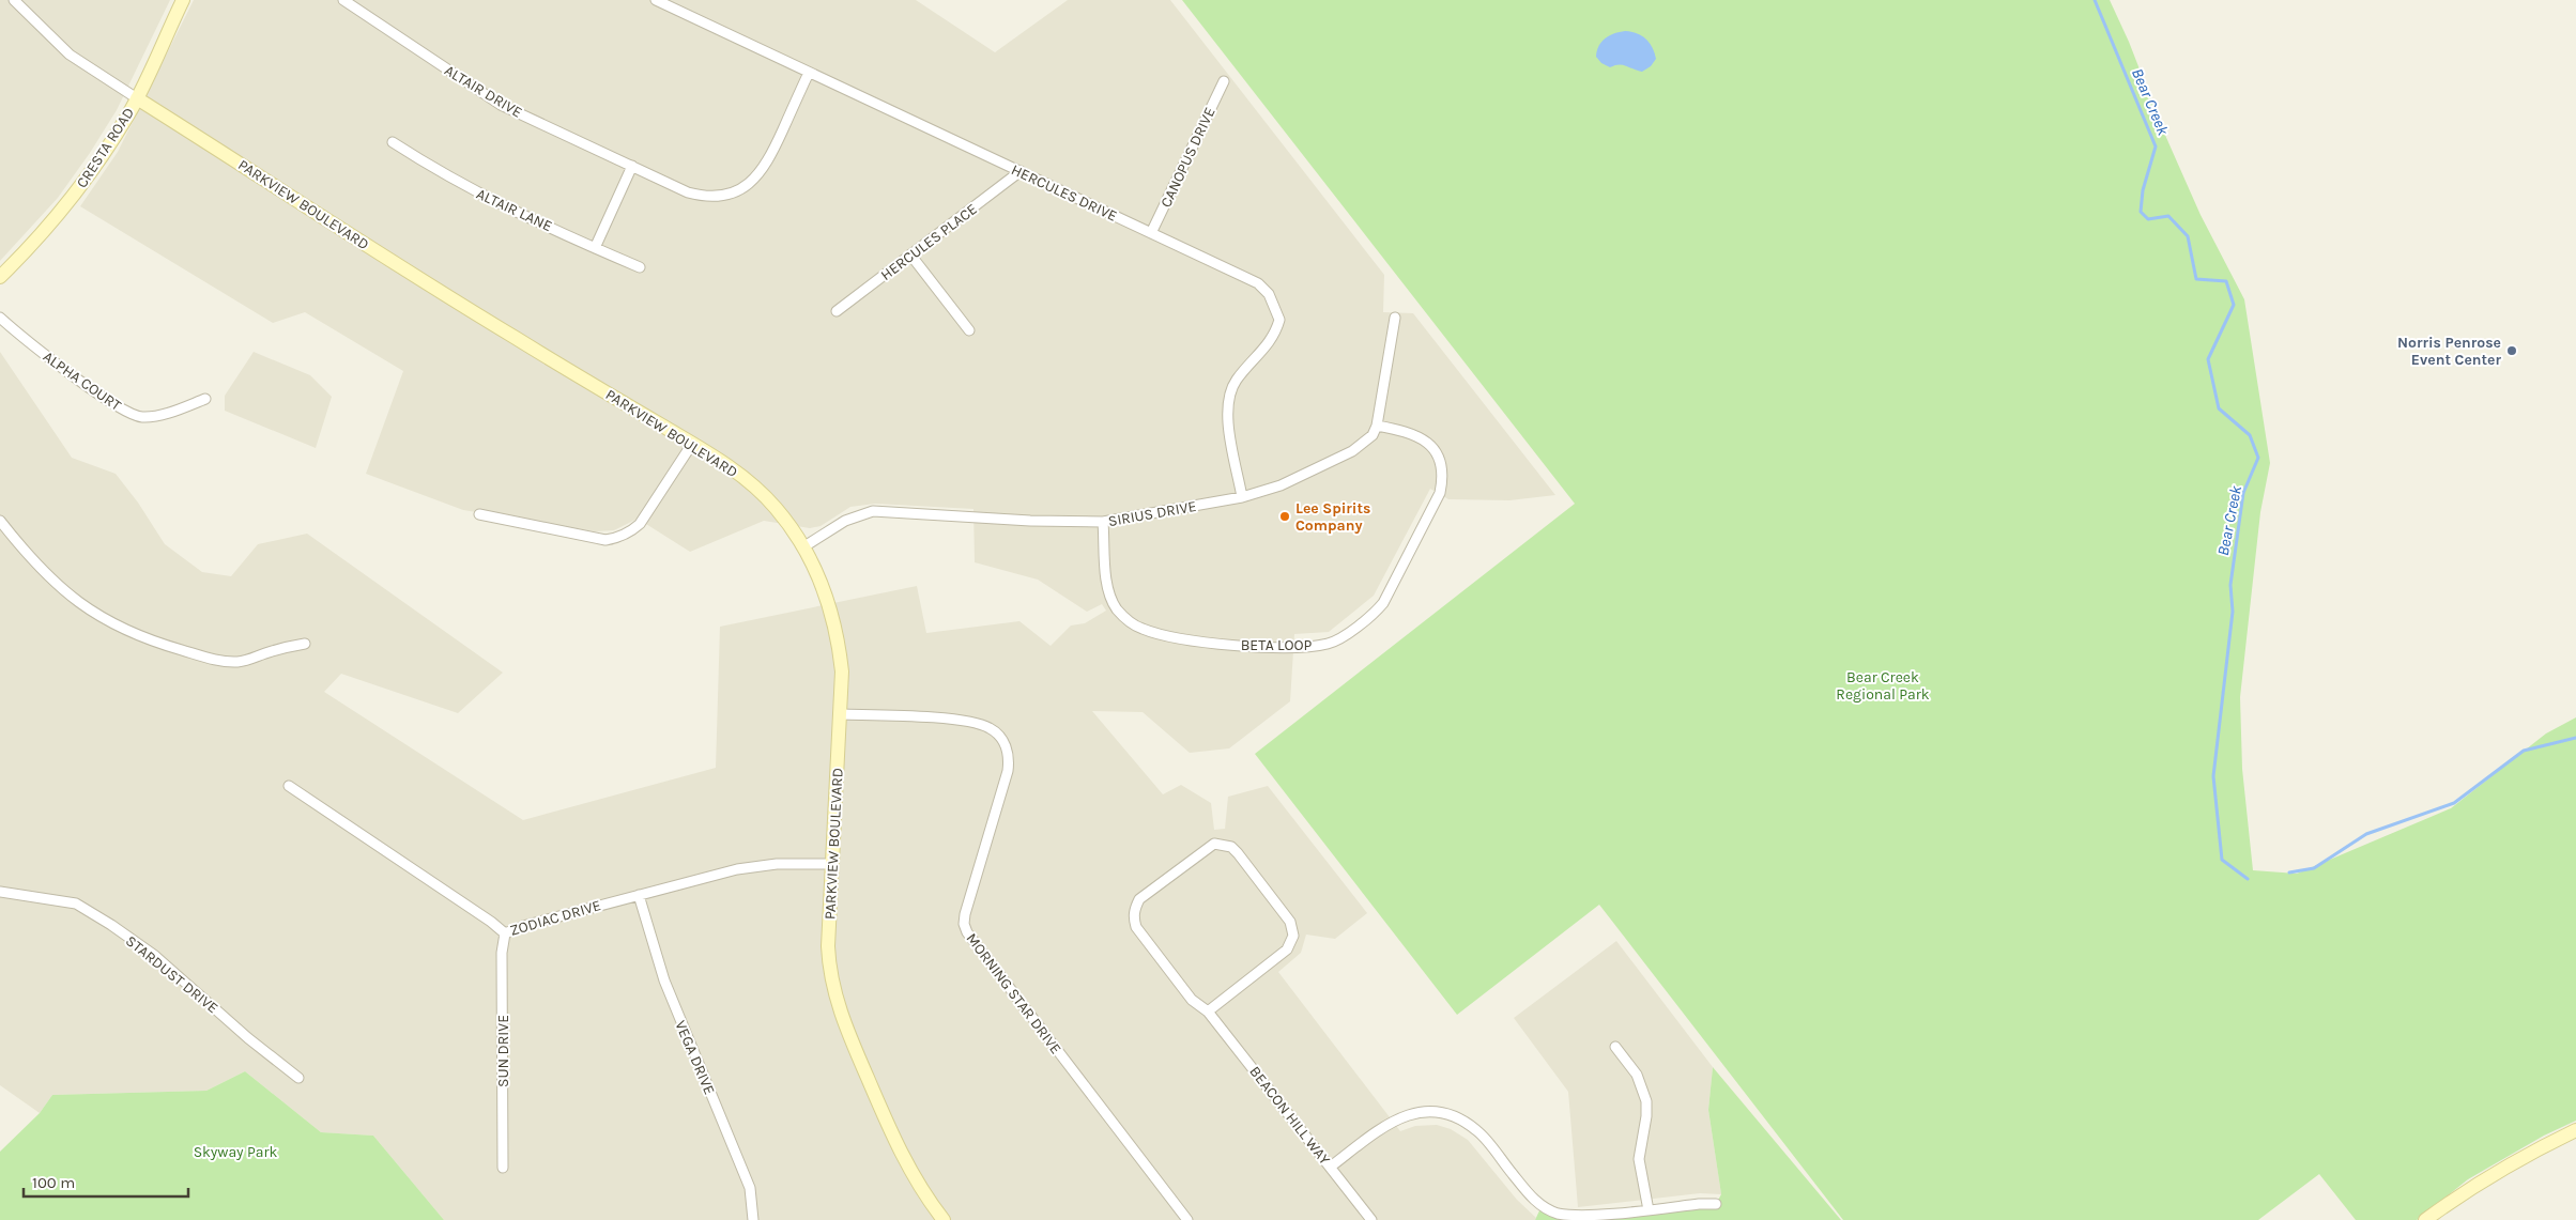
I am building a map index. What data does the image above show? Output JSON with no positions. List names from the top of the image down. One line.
{"streets":{"street":["ALTAIR DRIVE","CRESTA ROAD","CANOPUS DRIVE","HERCULES DRIVE","PARKVIEW BOULEVARD","ALTAIR LANE","HERCULES PLACE","ALPHA COURT","SIRIUS DRIVE","BETA LOOP","ZODIAC DRIVE","STARDUST DRIVE","MORNING STAR DRIVE","SUN DRIVE","VEGA DRIVE","BEACON HILL WAY"]},"crossings":[["ALTAIR DRIVE","HERCULES DRIVE"],["CRESTA ROAD","PARKVIEW BOULEVARD"],["CANOPUS DRIVE","HERCULES DRIVE"],["HERCULES DRIVE","HERCULES PLACE"],["HERCULES DRIVE","SIRIUS DRIVE"],["PARKVIEW BOULEVARD","SIRIUS DRIVE"],["PARKVIEW BOULEVARD","ZODIAC DRIVE"],["PARKVIEW BOULEVARD","MORNING STAR DRIVE"],["SIRIUS DRIVE","BETA LOOP"],["ZODIAC DRIVE","SUN DRIVE"],["ZODIAC DRIVE","VEGA DRIVE"]],"water":["Bear Creek"],"parks":["Bear Creek Regional Park","Skyway Park"],"places":["Norris Penrose Event Center","Lee Spirits Company"],"scale_bar":"100 m"}
